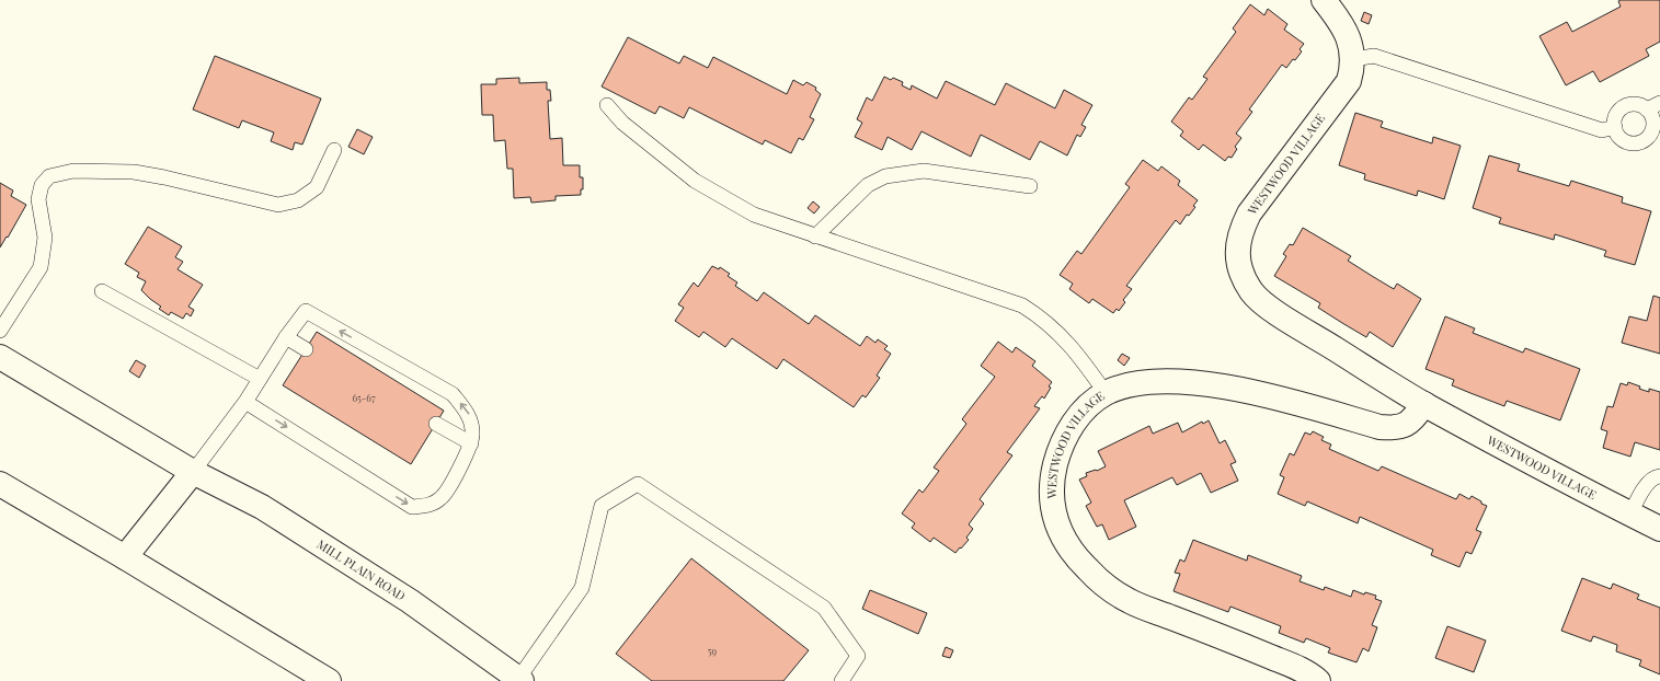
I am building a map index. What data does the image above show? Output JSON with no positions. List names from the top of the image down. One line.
{"streets":{"street":["WESTWOOD VILLAGE","MILL PLAIN ROAD"]},"house_numbers":["65-67","59"]}
